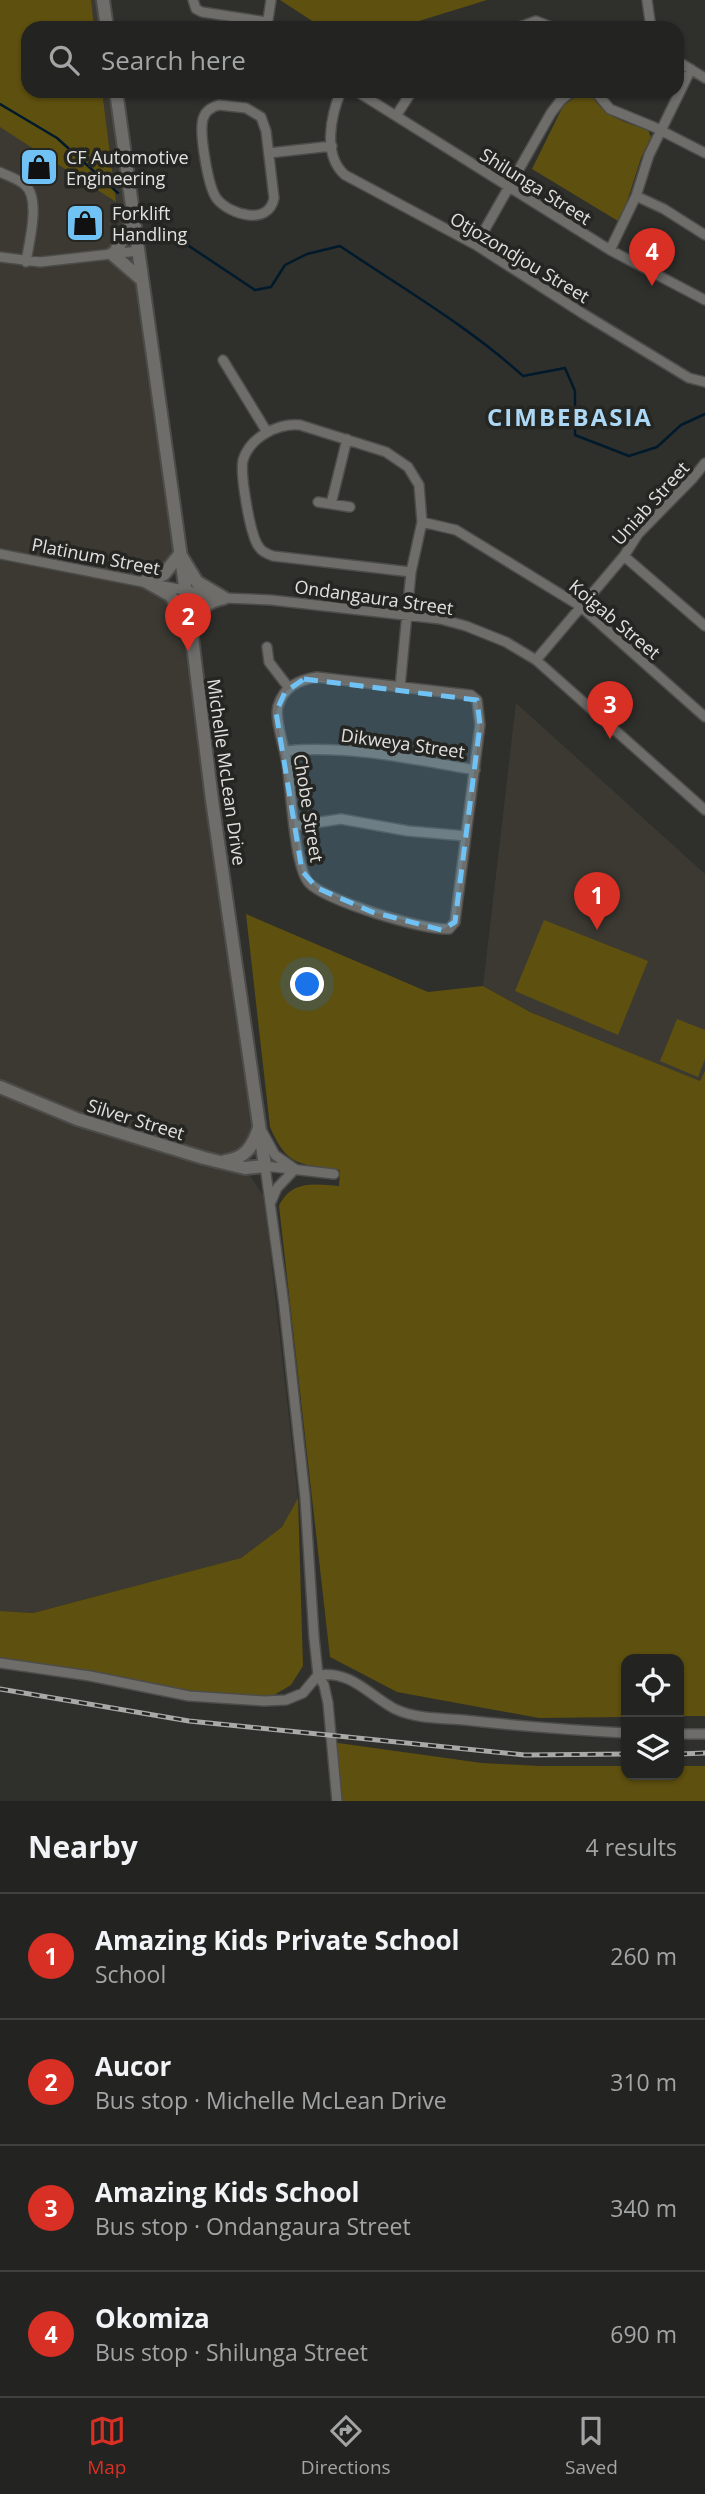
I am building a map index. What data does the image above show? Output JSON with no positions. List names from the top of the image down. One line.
{"streets":{"street":["Shilunga Street","Otjozondjou Street","Uniab Street","Platinum Street","Ondangaura Street","Koigab Street","Dikweya Street","Michelle McLean Drive","Chobe Street","Silver Street"]},"crossings":[["Uniab Street","Ondangaura Street"],["Uniab Street","Koigab Street"],["Platinum Street","Ondangaura Street"],["Platinum Street","Michelle McLean Drive"],["Ondangaura Street","Michelle McLean Drive"],["Dikweya Street","Chobe Street"],["Michelle McLean Drive","Silver Street"]],"districts":["CIMBEBASIA"],"places":{"shop":["CF Automotive Engineering","Forklift Handling"]},"page":{"search":"Search here","pins":["4","2","3","1"],"heading":["Nearby","4 results"],"list":[{"mark":"1","name":"Amazing Kids Private School","note":"School","value":"260 m"},{"mark":"2","name":"Aucor","note":"Bus stop · Michelle McLean Drive","value":"310 m"},{"mark":"3","name":"Amazing Kids School","note":"Bus stop · Ondangaura Street","value":"340 m"},{"mark":"4","name":"Okomiza","note":"Bus stop · Shilunga Street","value":"690 m"}],"nav":["Map","Directions","Saved"]}}
